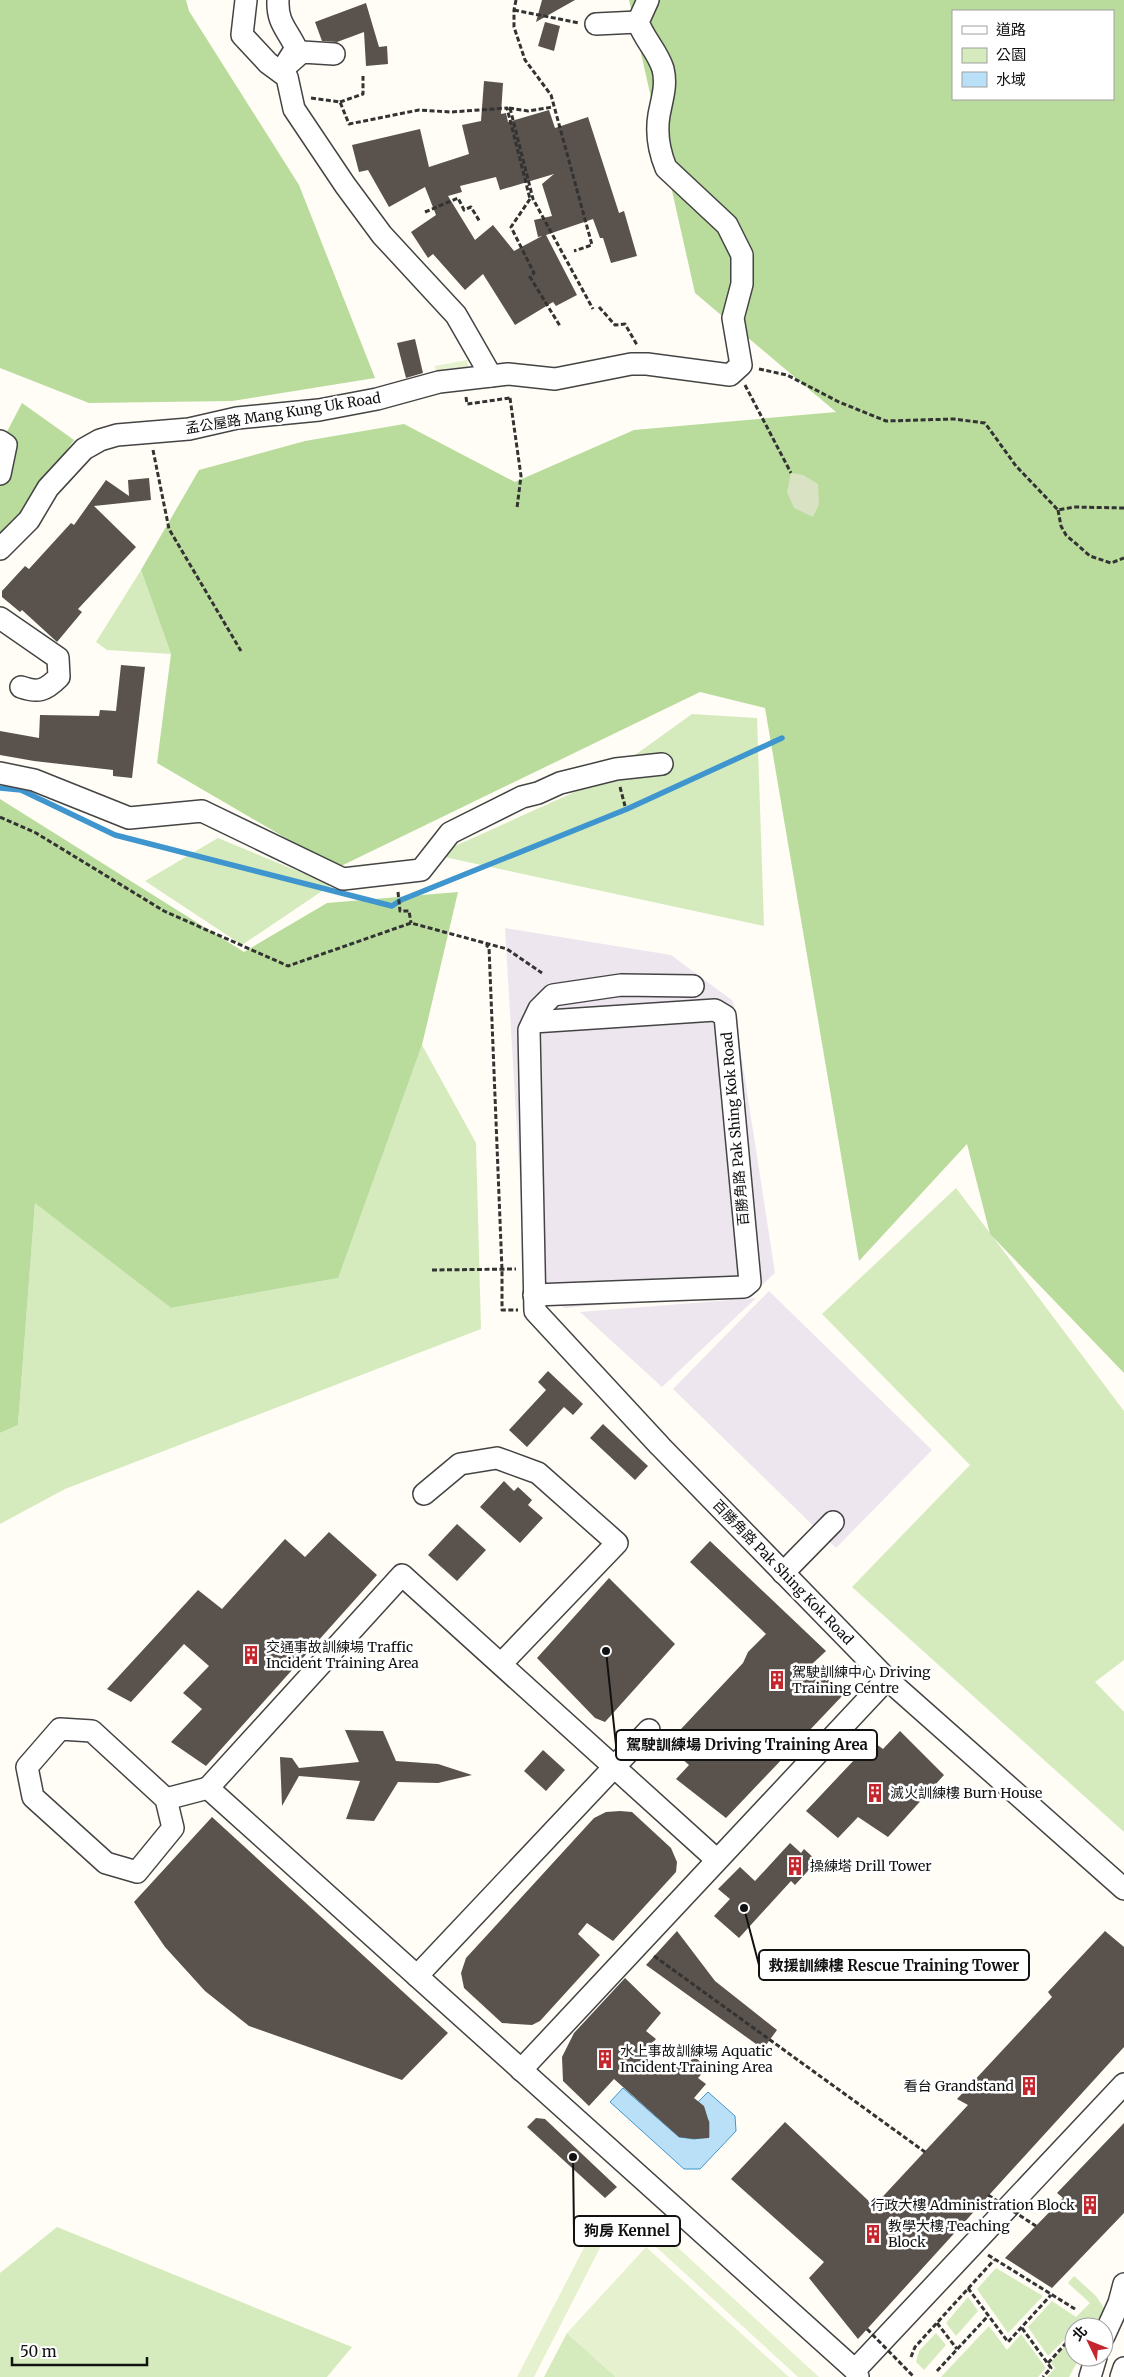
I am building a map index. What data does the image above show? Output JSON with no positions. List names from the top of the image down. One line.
{"streets":{"street":["孟公屋路 Mang Kung Uk Road","百勝角路 Pak Shing Kok Road"]},"places":{"other":["駕駛訓練場 Driving Training Area","救援訓練樓 Rescue Training Tower","狗房 Kennel"],"building":["交通事故訓練場 Traffic Incident Training Area","駕駛訓練中心 Driving Training Centre","滅火訓練樓 Burn House","操練塔 Drill Tower","水上事故訓練場 Aquatic Incident Training Area","看台 Grandstand","行政大樓 Administration Block","教學大樓 Teaching Block"]},"legend":["道路","公園","水域"],"scale_bar":"50 m","north":"top left"}
